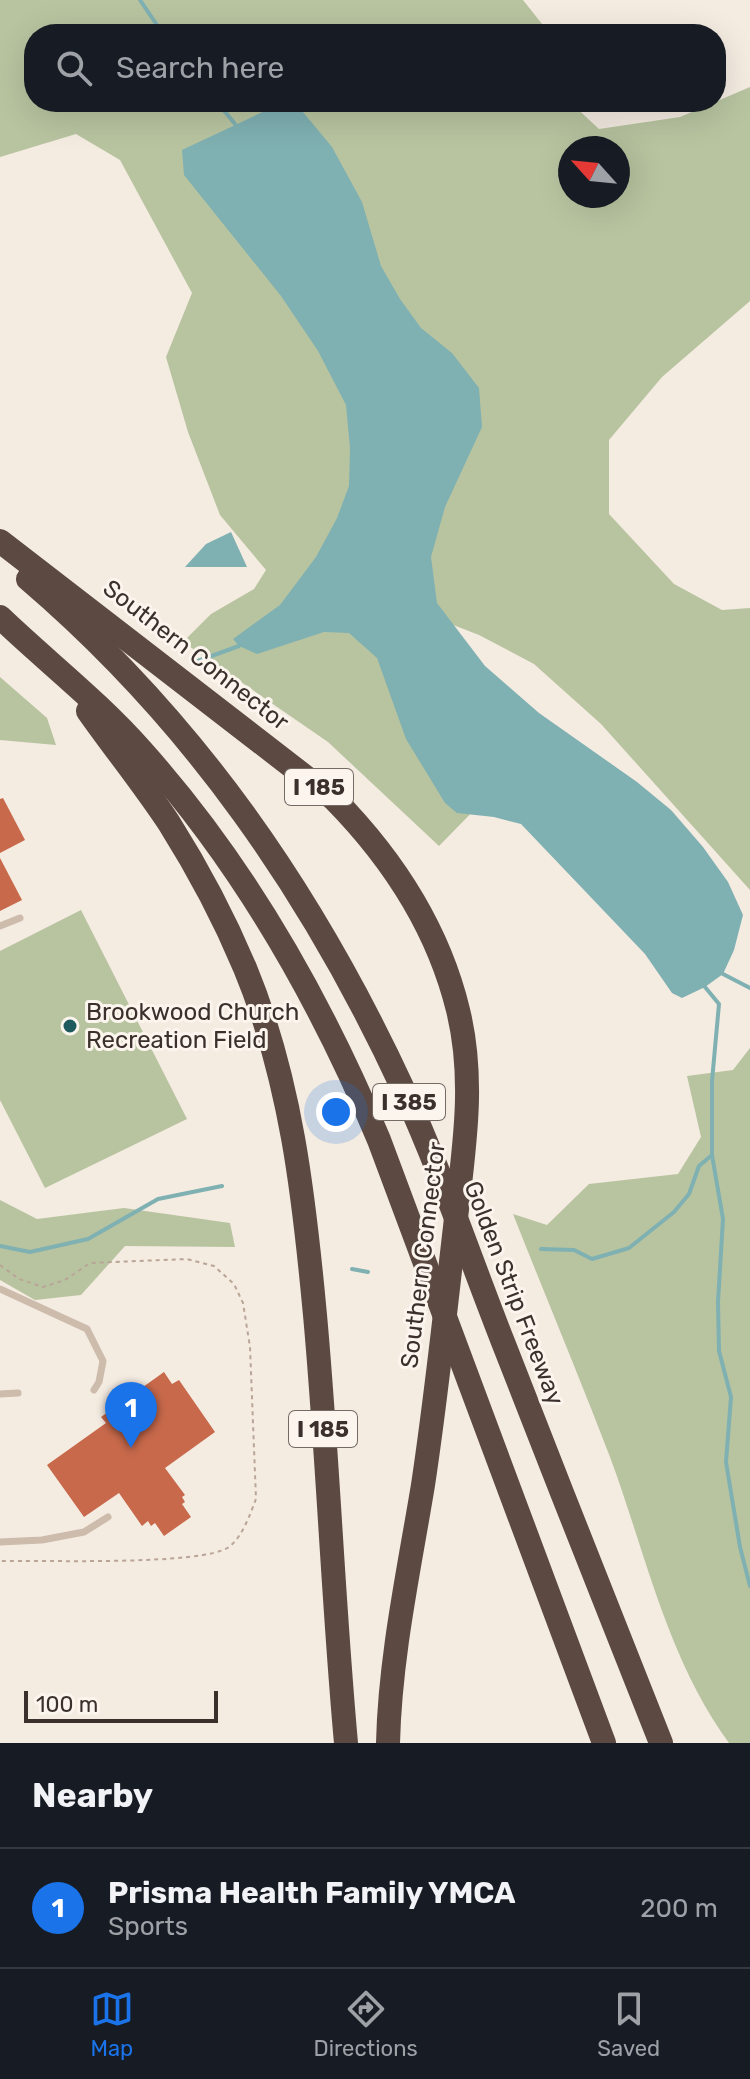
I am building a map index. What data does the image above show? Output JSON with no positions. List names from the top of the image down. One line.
{"streets":{"highway":["Southern Connector","I 185","I 385","Golden Strip Freeway"]},"crossings":[["I 185","I 385"]],"places":["Brookwood Church Recreation Field"],"scale_bar":"100 m","north":"top left","page":{"search":"Search here","pins":"1","scale":"100 m","heading":"Nearby","list":[{"mark":"1","name":"Prisma Health Family YMCA","note":"Sports","value":"200 m"}],"nav":["Map","Directions","Saved"]}}
